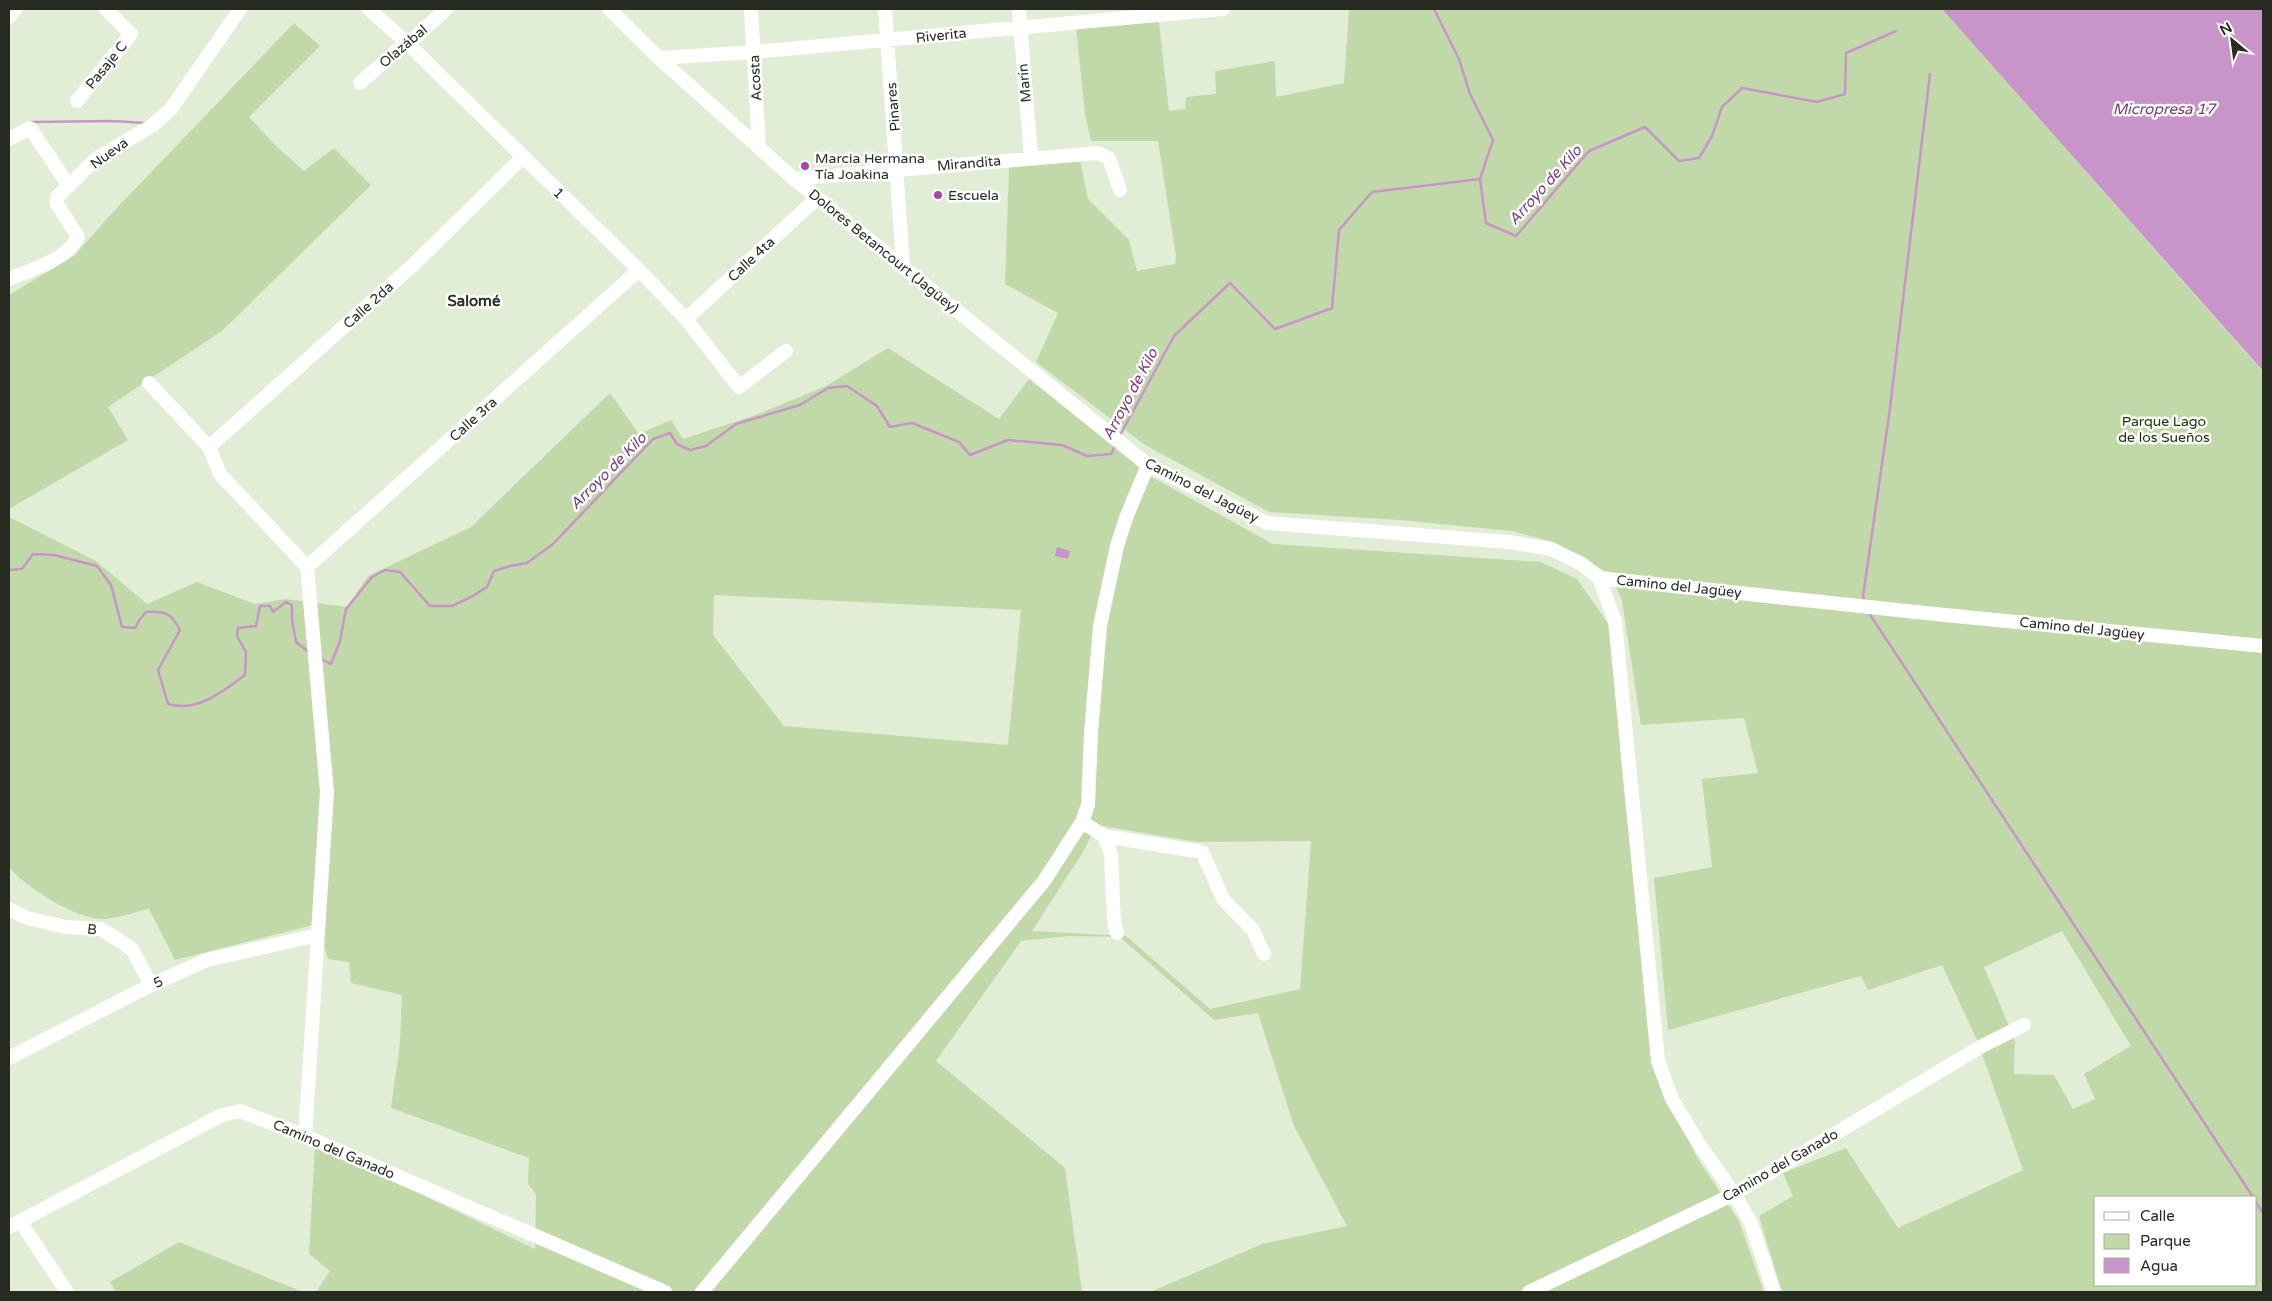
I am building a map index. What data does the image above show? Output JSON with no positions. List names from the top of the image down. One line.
{"streets":{"street":["Riverita","Olazábal","Pasaje C","Acosta","Marín","Pinares","Nueva","Mirandita","1","Dolores Betancourt (Jagüey)","Calle 4ta","Calle 2da","Calle 3ra","Camino del Jagüey","B","5","Camino del Ganado"]},"crossings":[["Riverita","Acosta"],["Riverita","Marín"],["Riverita","Pinares"],["Riverita","Dolores Betancourt (Jagüey)"],["Olazábal","1"],["Acosta","Dolores Betancourt (Jagüey)"],["Marín","Mirandita"],["Pinares","Mirandita"],["Pinares","Dolores Betancourt (Jagüey)"],["Mirandita","Dolores Betancourt (Jagüey)"],["1","Calle 4ta"],["1","Calle 2da"],["1","Calle 3ra"],["Dolores Betancourt (Jagüey)","Calle 4ta"],["Dolores Betancourt (Jagüey)","Camino del Jagüey"],["B","5"]],"districts":["Salomé"],"water":["Micropresa 17","Arroyo de Kilo"],"parks":["Parque Lago de los Sueños"],"places":["Marcia Hermana Tía Joakina","Escuela"],"legend":["Calle","Parque","Agua"],"north":"top left"}
